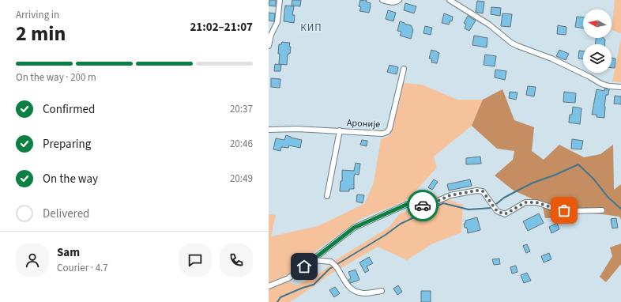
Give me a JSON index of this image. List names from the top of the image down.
{
  "streets": {
    "street": ["Ароније"]
  },
  "districts": ["КИП"],
  "north": "left",
  "page": {
    "heading": ["2 min", "Arriving in", "21:02–21:07"],
    "panel": ["Sam", "Courier · 4.7"],
    "bar": "On the way · 200 m",
    "list": [
      ["Confirmed", "20:37"],
      ["Preparing", "20:46"],
      ["On the way", "20:49"],
      "Delivered"
    ]
  }
}
